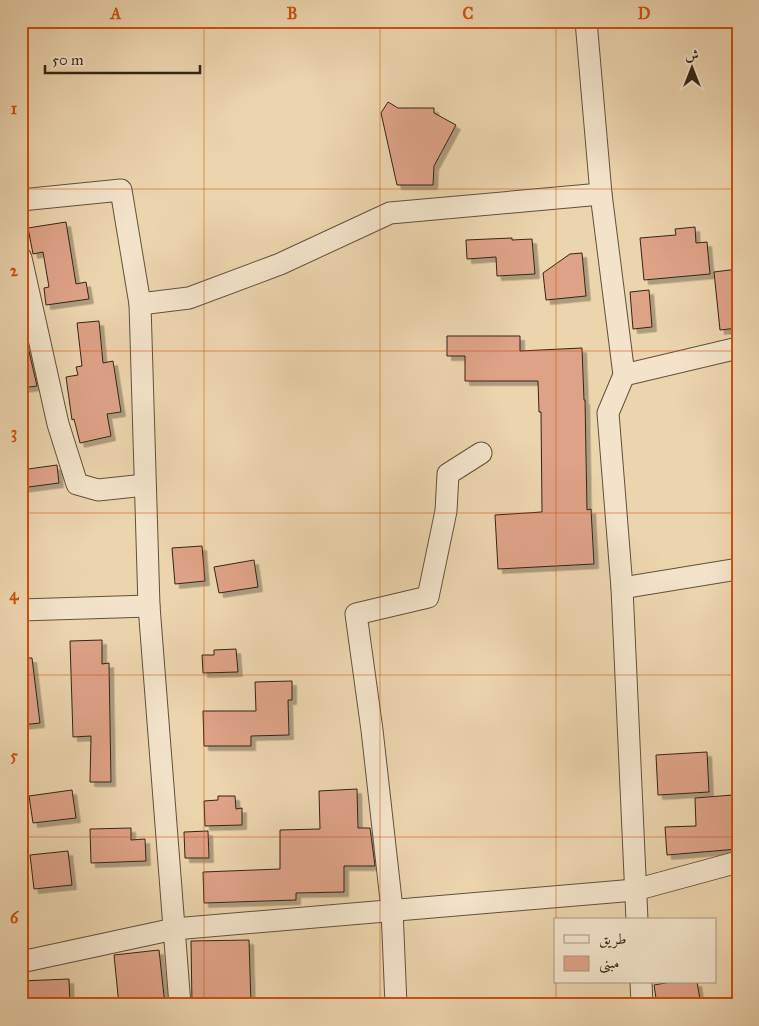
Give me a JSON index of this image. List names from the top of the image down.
{
  "legend": ["طريق", "مبنى"],
  "scale_bar": "50 m",
  "north": "top",
  "grid": {
    "columns": [
      "A",
      "B",
      "C",
      "D"
    ],
    "rows": [
      "1",
      "2",
      "3",
      "4",
      "5",
      "6"
    ]
  }
}
